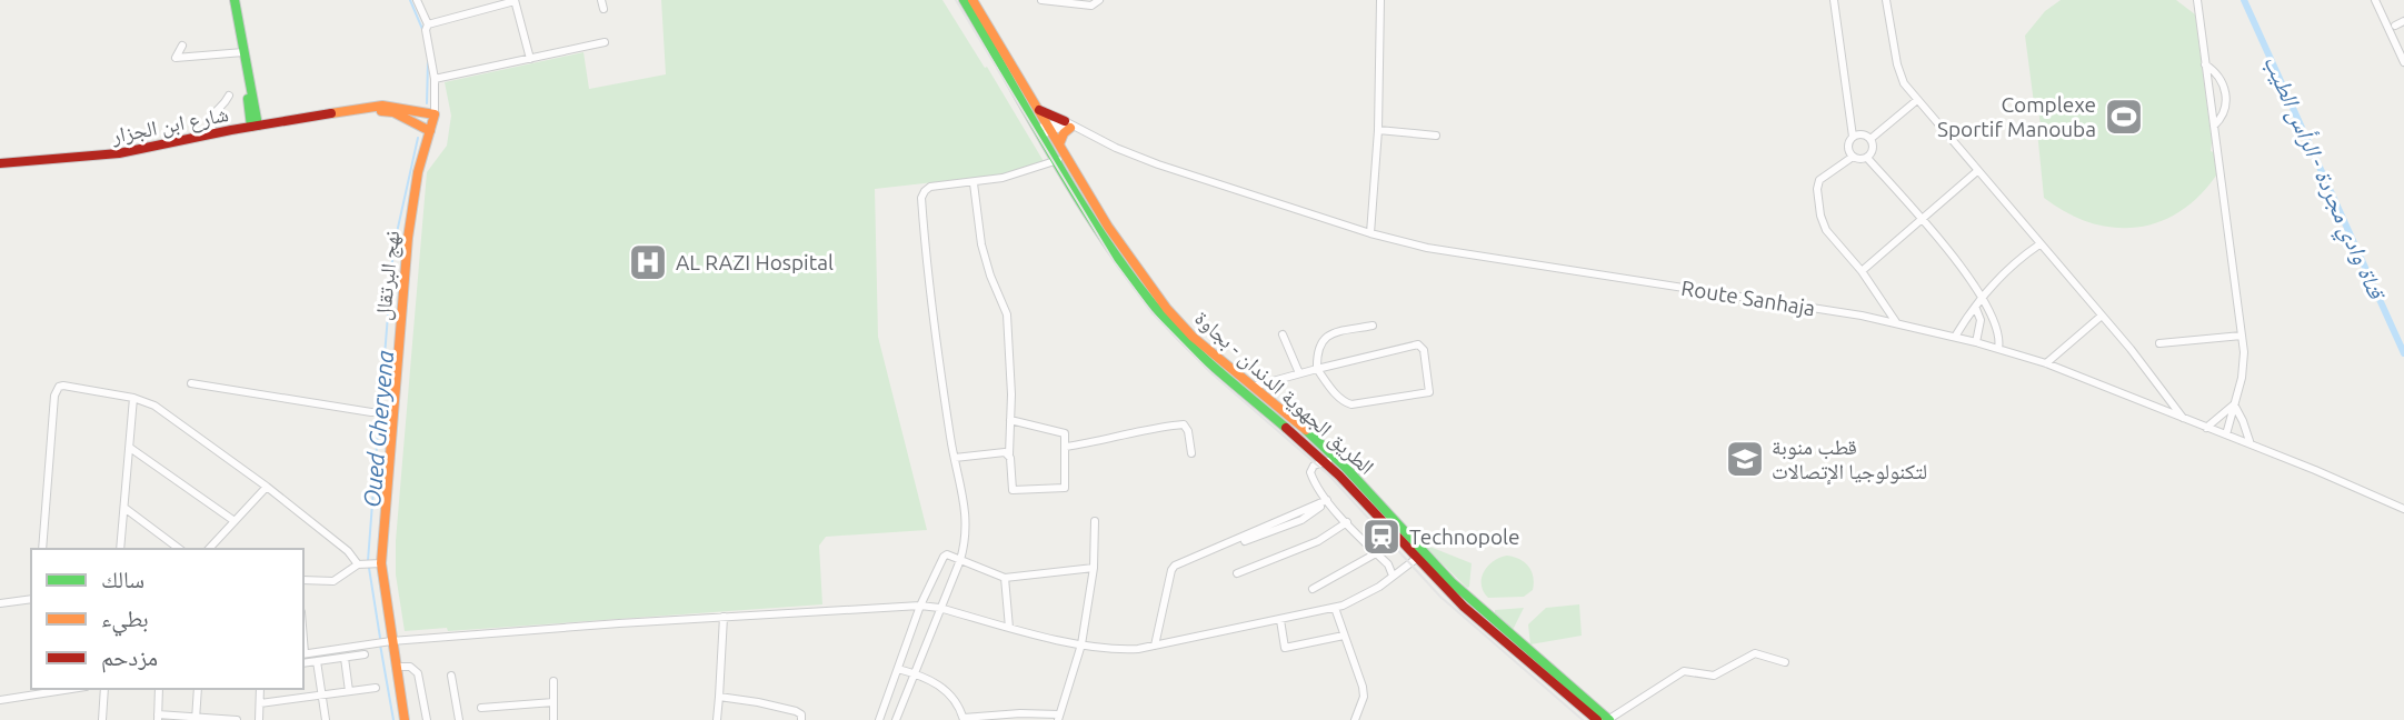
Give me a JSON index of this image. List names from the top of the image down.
{
  "streets": {
    "main road": ["شارع ابن الجزار", "نهج البرتقال", "الطريق الجهوية الدندان - بجاوة"],
    "street": ["Route Sanhaja"]
  },
  "crossings": [
    ["شارع ابن الجزار", "نهج البرتقال"]
  ],
  "water": ["قناة وادي مجردة - الرأس الطيب", "Oued Gheryena"],
  "places": {
    "sports": ["Complexe Sportif Manouba"],
    "hospital": ["AL RAZI Hospital"],
    "school or university": ["قطب منوبة لتكنولوجيا الإتصالات"],
    "station": ["Technopole"]
  },
  "legend": ["سالك", "بطيء", "مزدحم"]
}
